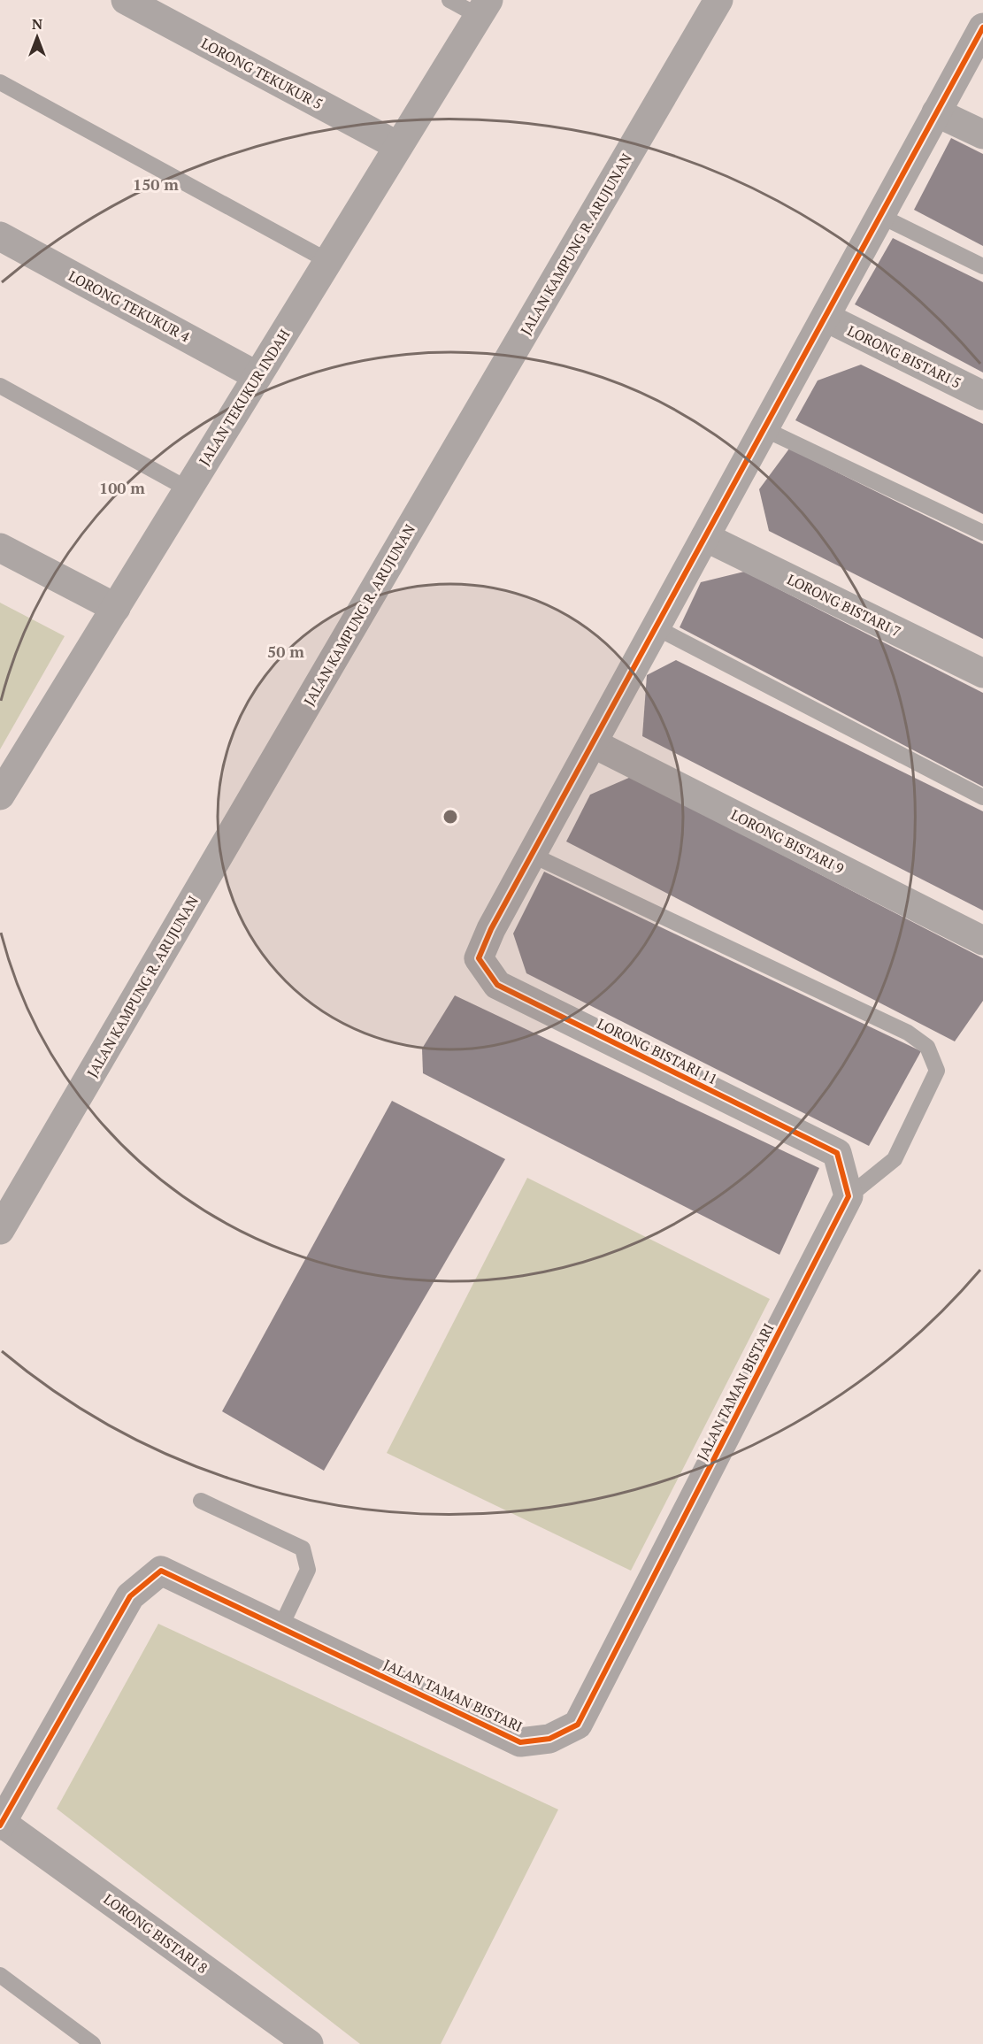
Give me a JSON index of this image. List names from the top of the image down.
{
  "streets": {
    "street": [
      "LORONG TEKUKUR 5",
      "JALAN KAMPUNG R. ARUJUNAN",
      "LORONG TEKUKUR 4",
      "LORONG BISTARI 5",
      "JALAN TEKUKUR INDAH",
      "LORONG BISTARI 7",
      "LORONG BISTARI 9",
      "LORONG BISTARI 11",
      "JALAN TAMAN BISTARI",
      "LORONG BISTARI 8"
    ]
  },
  "crossings": [
    ["LORONG TEKUKUR 5", "JALAN TEKUKUR INDAH"],
    ["LORONG TEKUKUR 4", "JALAN TEKUKUR INDAH"],
    ["LORONG BISTARI 11", "JALAN TAMAN BISTARI"],
    ["JALAN TAMAN BISTARI", "LORONG BISTARI 8"]
  ],
  "north": "top",
  "rings": ["150 m", "100 m", "50 m"]
}
